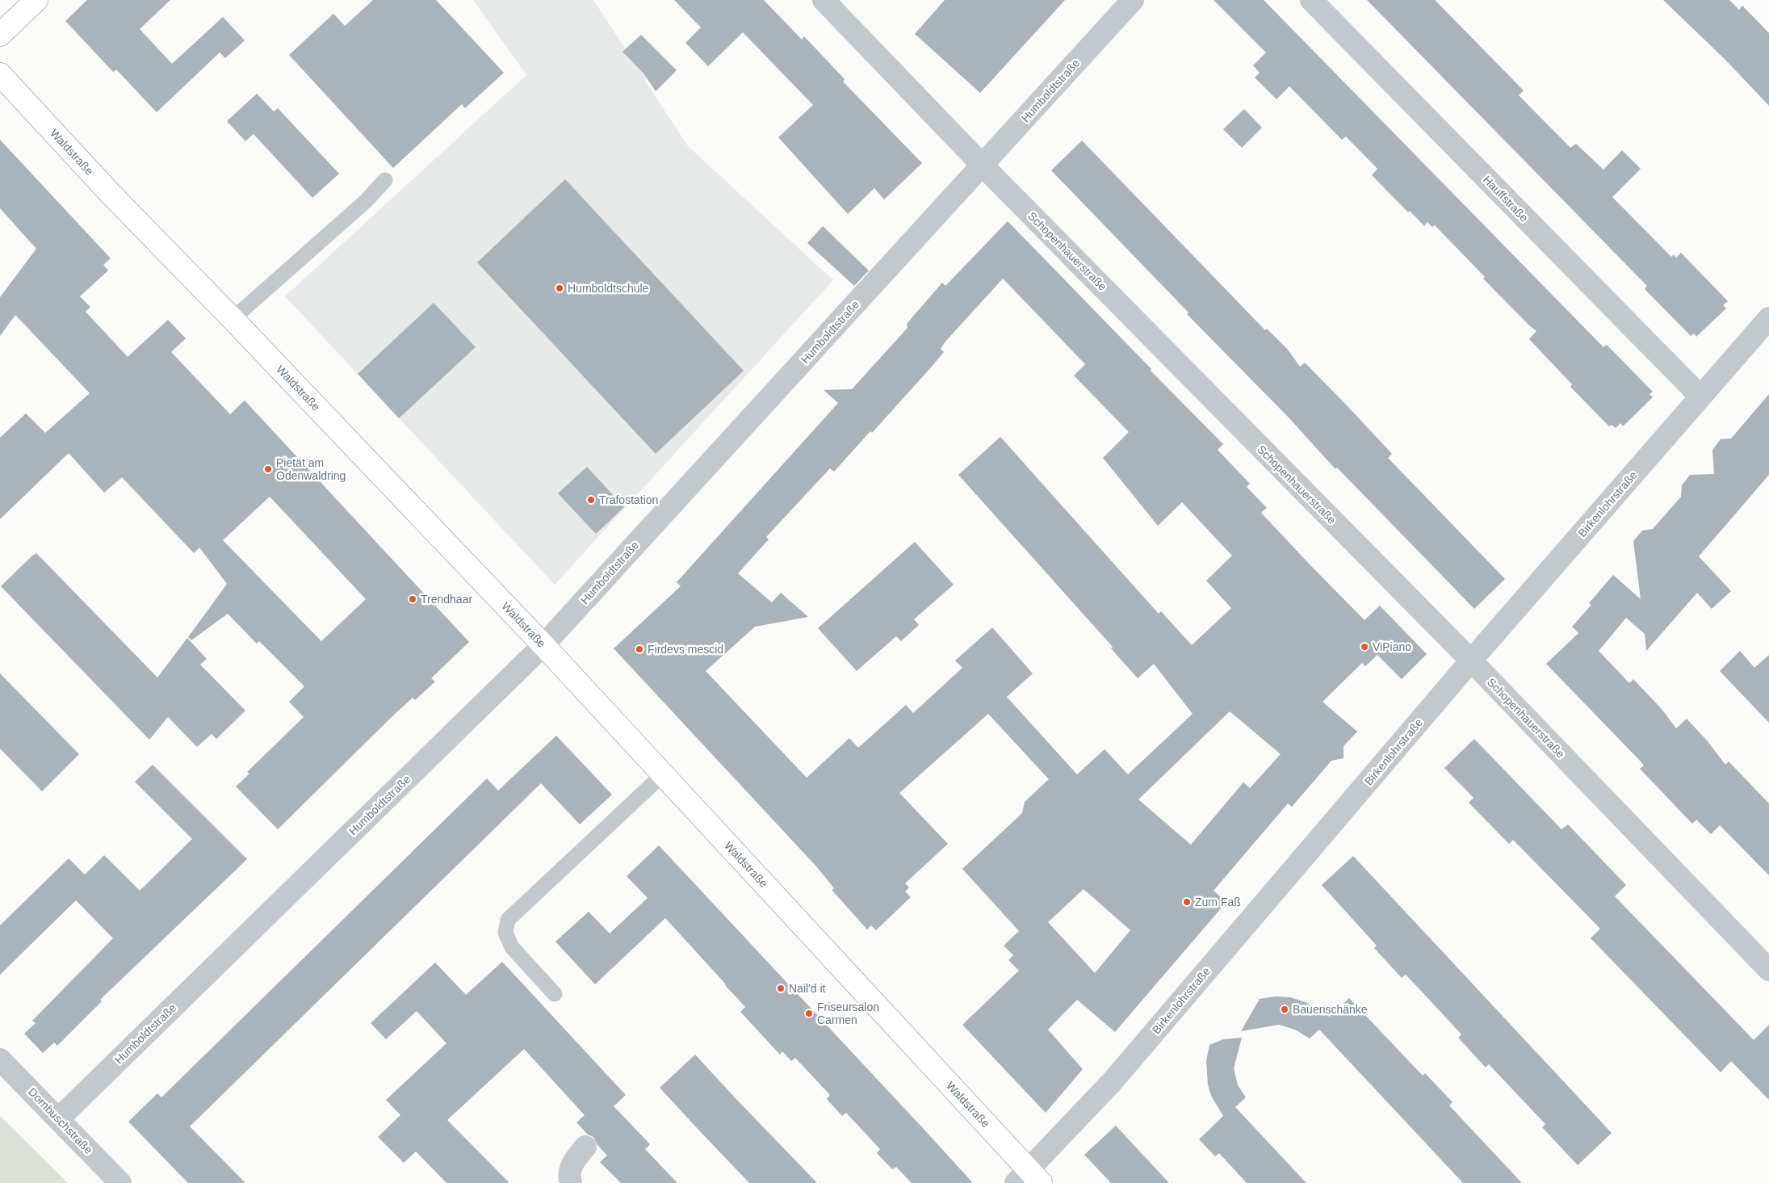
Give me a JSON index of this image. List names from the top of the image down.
{
  "streets": {
    "main road": ["Waldstraße"],
    "street": [
      "Humboldtstraße",
      "Hauffstraße",
      "Schopenhauerstraße",
      "Birkenlohrstraße",
      "Dornbuschstraße"
    ]
  },
  "crossings": [
    ["Humboldtstraße", "Waldstraße"],
    ["Humboldtstraße", "Schopenhauerstraße"],
    ["Humboldtstraße", "Dornbuschstraße"],
    ["Waldstraße", "Birkenlohrstraße"],
    ["Hauffstraße", "Birkenlohrstraße"],
    ["Schopenhauerstraße", "Birkenlohrstraße"]
  ],
  "places": [
    "Humboldtschule",
    "Pietät am Odenwaldring",
    "Trafostation",
    "Trendhaar",
    "ViPiano",
    "Firdevs mescid",
    "Zum Faß",
    "Nail'd it",
    "Bauenschänke",
    "Friseursalon Carmen"
  ]
}
